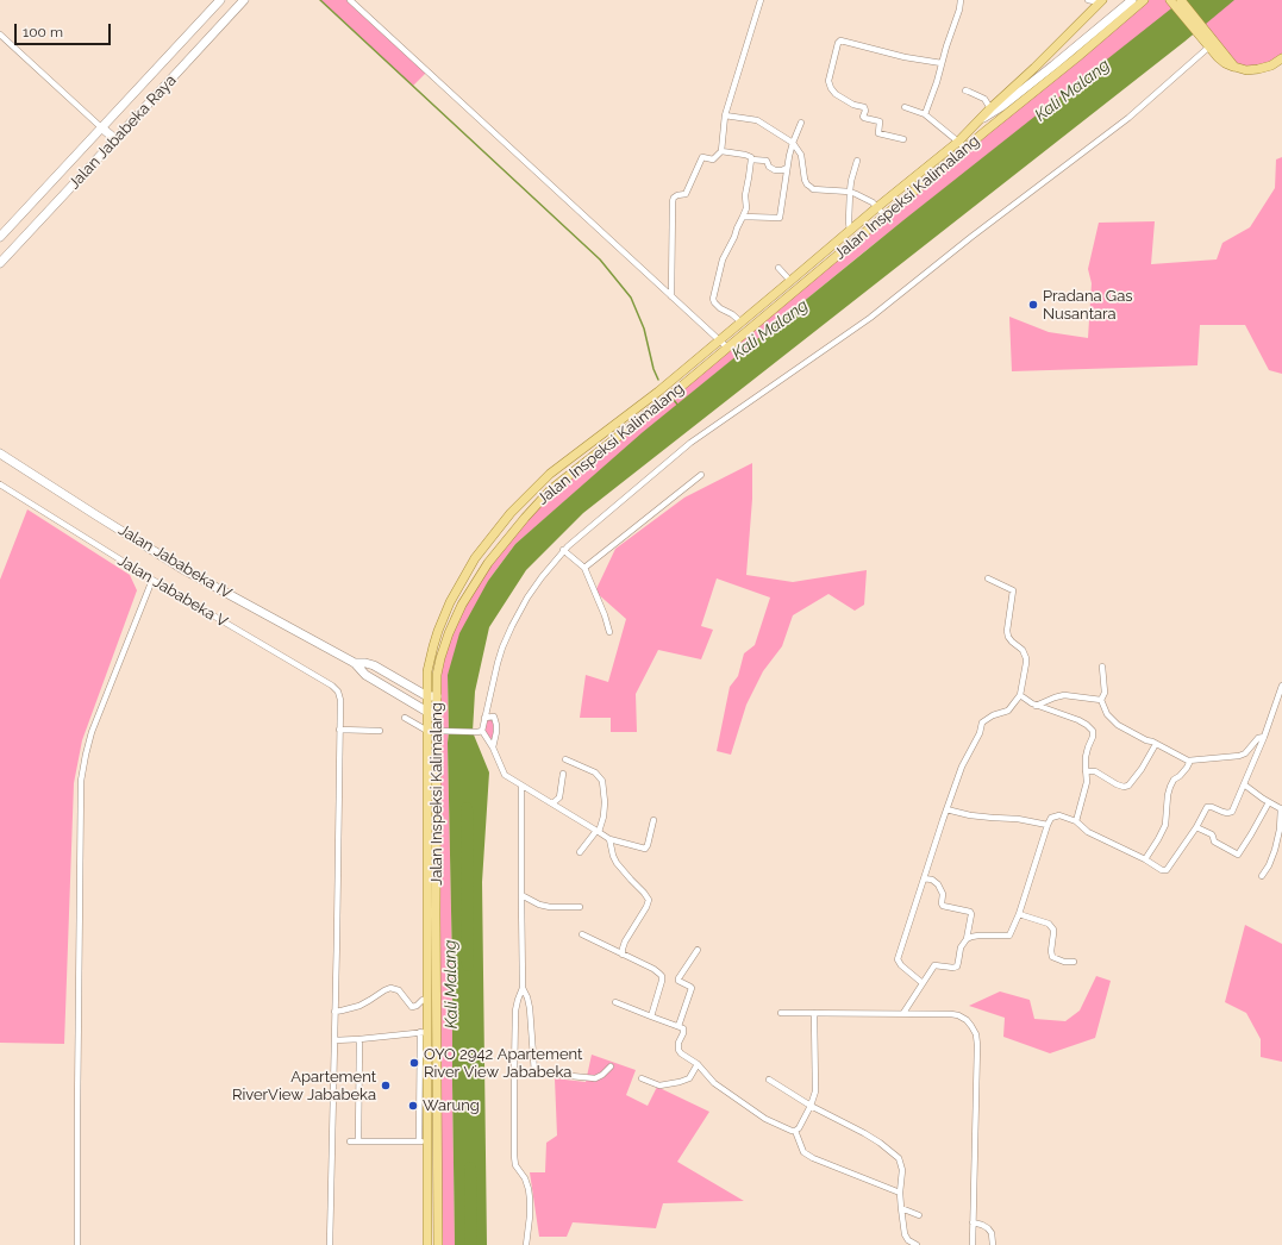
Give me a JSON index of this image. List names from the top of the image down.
{
  "streets": {
    "main road": ["Jalan Jababeka Raya", "Jalan Inspeksi Kalimalang", "Jalan Jababeka IV"],
    "street": ["Jalan Jababeka V"]
  },
  "crossings": [
    ["Jalan Inspeksi Kalimalang", "Jalan Jababeka IV"]
  ],
  "water": ["Kali Malang"],
  "places": [
    "Pradana Gas Nusantara",
    "OYO 2942 Apartement River View Jababeka",
    "Apartement RiverView Jababeka",
    "Warung"
  ],
  "scale_bar": "100 m"
}
